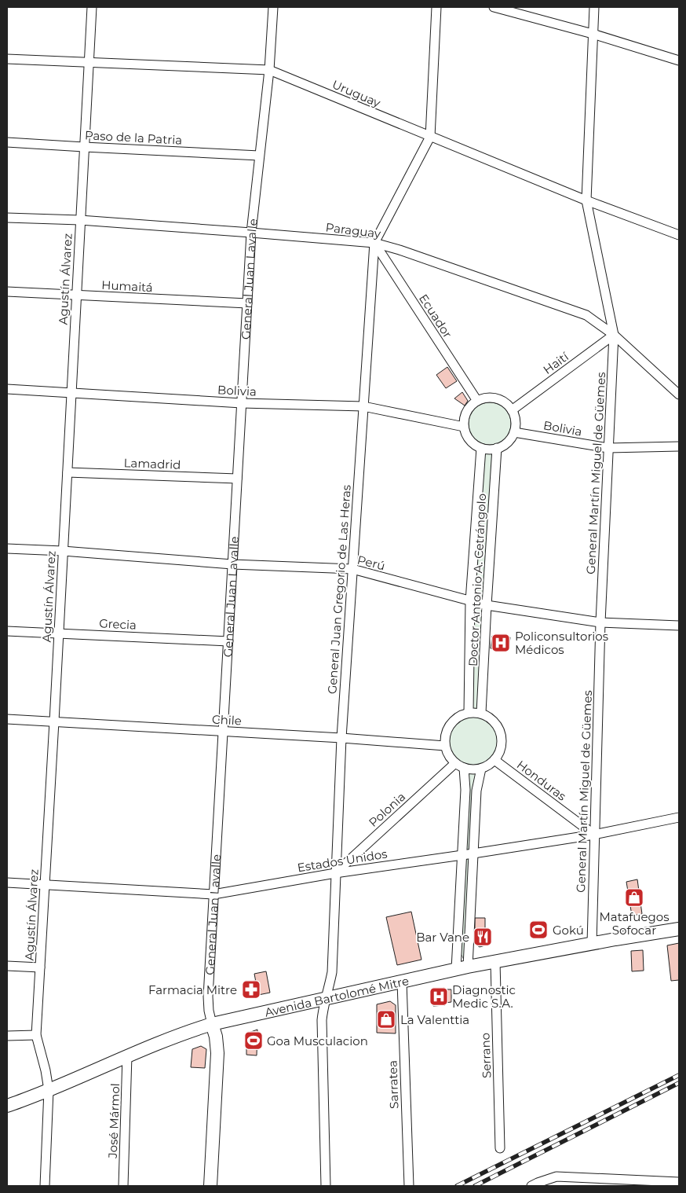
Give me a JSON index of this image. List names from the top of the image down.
{
  "streets": {
    "main road": ["General Juan Lavalle", "Avenida Bartolomé Mitre"],
    "street": [
      "Uruguay",
      "Paso de la Patria",
      "Paraguay",
      "Agustín Álvarez",
      "Humaitá",
      "Ecuador",
      "Haití",
      "Bolivia",
      "Lamadrid",
      "General Martín Miguel de Güemes",
      "Perú",
      "Doctor Antonio A. Cetrángolo",
      "General Juan Gregorio de Las Heras",
      "Grecia",
      "Chile",
      "Honduras",
      "Polonia",
      "Estados Unidos",
      "Serrano",
      "Sarratea",
      "José Mármol"
    ]
  },
  "crossings": [
    ["Uruguay", "Agustín Álvarez"],
    ["Uruguay", "General Juan Lavalle"],
    ["Uruguay", "General Martín Miguel de Güemes"],
    ["Uruguay", "General Juan Gregorio de Las Heras"],
    ["Paso de la Patria", "Agustín Álvarez"],
    ["Paso de la Patria", "General Juan Lavalle"],
    ["Paraguay", "Agustín Álvarez"],
    ["Paraguay", "General Juan Lavalle"],
    ["Paraguay", "Ecuador"],
    ["Paraguay", "Haití"],
    ["Paraguay", "General Martín Miguel de Güemes"],
    ["Paraguay", "General Juan Gregorio de Las Heras"],
    ["Agustín Álvarez", "Humaitá"],
    ["Agustín Álvarez", "Bolivia"],
    ["Agustín Álvarez", "Lamadrid"],
    ["Agustín Álvarez", "Perú"],
    ["Agustín Álvarez", "Grecia"],
    ["Agustín Álvarez", "Chile"],
    ["Agustín Álvarez", "Estados Unidos"],
    ["Agustín Álvarez", "Avenida Bartolomé Mitre"],
    ["General Juan Lavalle", "Humaitá"],
    ["General Juan Lavalle", "Bolivia"],
    ["General Juan Lavalle", "Lamadrid"],
    ["General Juan Lavalle", "Perú"],
    ["General Juan Lavalle", "Grecia"],
    ["General Juan Lavalle", "Chile"],
    ["General Juan Lavalle", "Estados Unidos"],
    ["General Juan Lavalle", "Avenida Bartolomé Mitre"],
    ["Ecuador", "Haití"],
    ["Ecuador", "Bolivia"],
    ["Ecuador", "Doctor Antonio A. Cetrángolo"],
    ["Ecuador", "General Juan Gregorio de Las Heras"],
    ["Haití", "Bolivia"],
    ["Haití", "General Martín Miguel de Güemes"],
    ["Haití", "Doctor Antonio A. Cetrángolo"],
    ["Bolivia", "General Martín Miguel de Güemes"],
    ["Bolivia", "Doctor Antonio A. Cetrángolo"],
    ["Bolivia", "General Juan Gregorio de Las Heras"],
    ["General Martín Miguel de Güemes", "Perú"],
    ["General Martín Miguel de Güemes", "Honduras"],
    ["General Martín Miguel de Güemes", "Estados Unidos"],
    ["General Martín Miguel de Güemes", "Avenida Bartolomé Mitre"],
    ["Perú", "Doctor Antonio A. Cetrángolo"],
    ["Perú", "General Juan Gregorio de Las Heras"],
    ["Doctor Antonio A. Cetrángolo", "Chile"],
    ["Doctor Antonio A. Cetrángolo", "Honduras"],
    ["Doctor Antonio A. Cetrángolo", "Polonia"],
    ["General Juan Gregorio de Las Heras", "Chile"],
    ["General Juan Gregorio de Las Heras", "Polonia"],
    ["General Juan Gregorio de Las Heras", "Estados Unidos"],
    ["General Juan Gregorio de Las Heras", "Avenida Bartolomé Mitre"],
    ["Chile", "Honduras"],
    ["Chile", "Polonia"],
    ["Honduras", "Polonia"],
    ["Honduras", "Estados Unidos"],
    ["Polonia", "Estados Unidos"],
    ["Avenida Bartolomé Mitre", "Serrano"],
    ["Avenida Bartolomé Mitre", "Sarratea"],
    ["Avenida Bartolomé Mitre", "José Mármol"]
  ],
  "places": {
    "hospital": ["Policonsultorios Médicos", "Diagnostic Medic S.A."],
    "shop": ["Matafuegos Sofocar", "La Valenttia"],
    "sports": ["Gokú", "Goa Musculacion"],
    "restaurant": ["Bar Vane"],
    "pharmacy": ["Farmacia Mitre"]
  }
}
